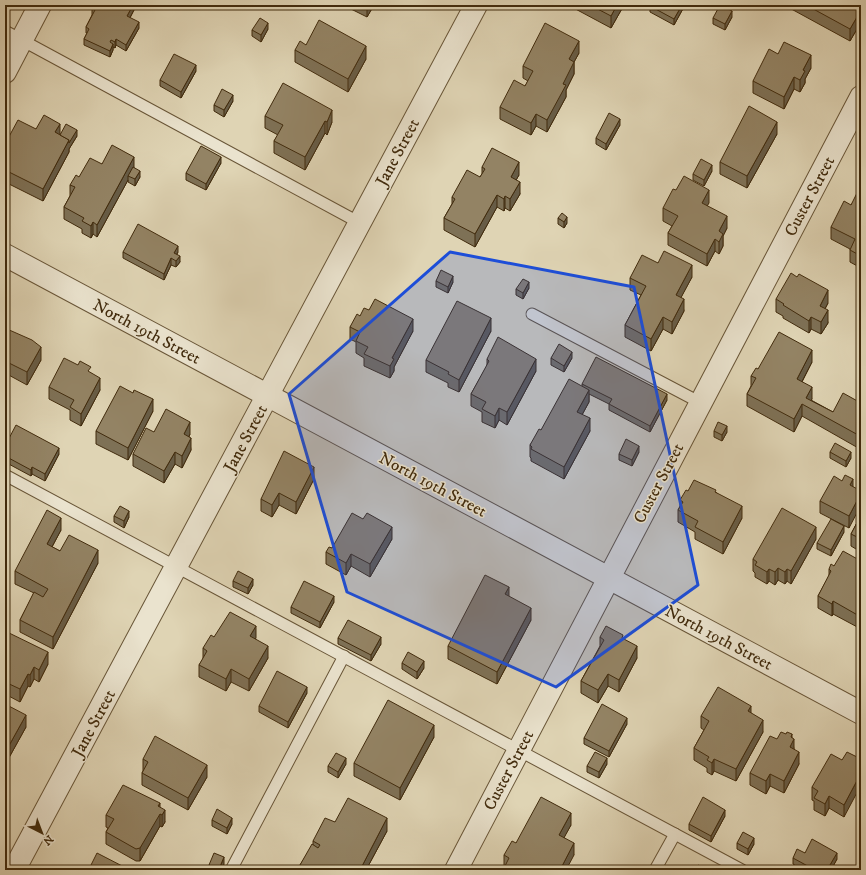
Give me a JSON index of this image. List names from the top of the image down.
{
  "streets": {
    "street": ["Jane Street", "Custer Street", "North 19th Street"]
  },
  "crossings": [
    ["Jane Street", "North 19th Street"],
    ["Custer Street", "North 19th Street"]
  ],
  "north": "bottom right"
}
